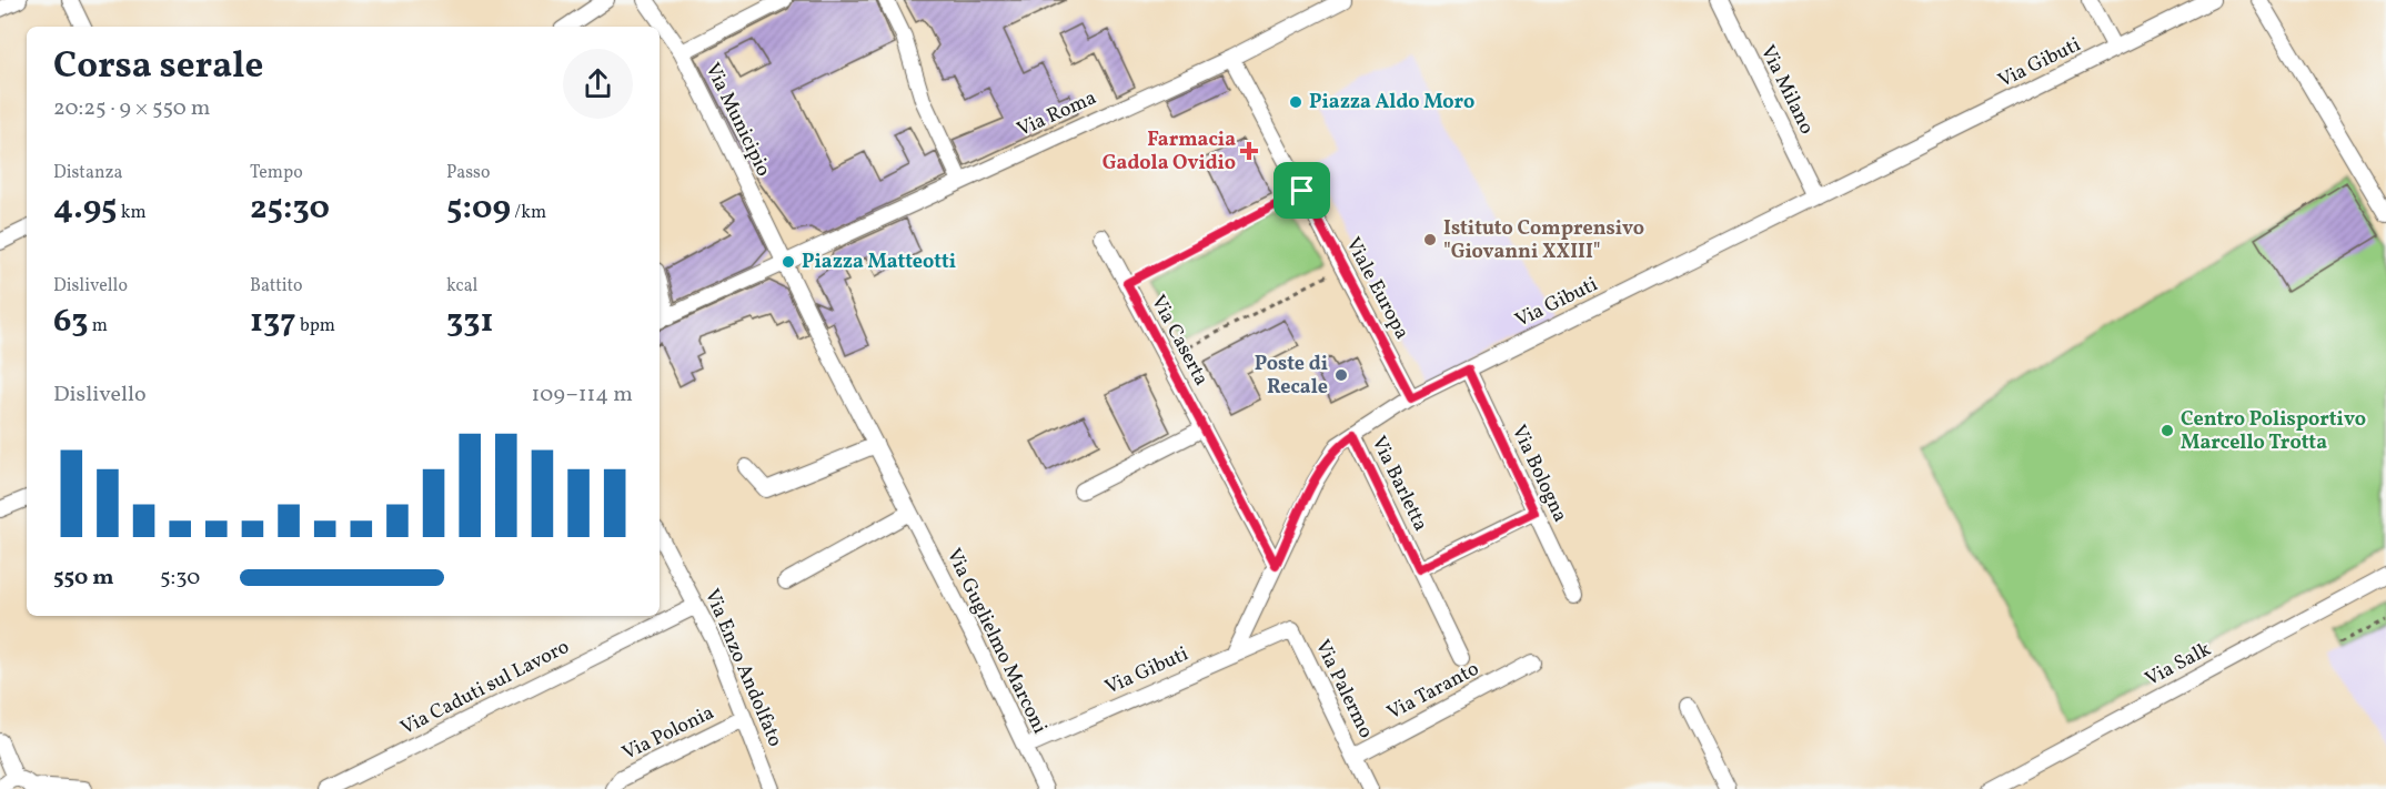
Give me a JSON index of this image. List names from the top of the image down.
{
  "streets": {
    "street": [
      "Via Gibuti",
      "Via Milano",
      "Via Roma",
      "Via Municipio",
      "Viale Europa",
      "Via Caserta",
      "Via Bologna",
      "Via Barletta",
      "Via Guglielmo Marconi",
      "Via Salk",
      "Via Enzo Andolfato",
      "Via Caduti sul Lavoro",
      "Via Palermo",
      "Via Taranto",
      "Via Polonia"
    ]
  },
  "crossings": [
    ["Via Gibuti", "Via Milano"],
    ["Via Gibuti", "Viale Europa"],
    ["Via Gibuti", "Via Caserta"],
    ["Via Gibuti", "Via Bologna"],
    ["Via Gibuti", "Via Barletta"],
    ["Via Gibuti", "Via Guglielmo Marconi"],
    ["Via Gibuti", "Via Palermo"],
    ["Via Roma", "Via Municipio"],
    ["Via Roma", "Viale Europa"],
    ["Via Roma", "Via Guglielmo Marconi"],
    ["Via Municipio", "Via Guglielmo Marconi"],
    ["Via Enzo Andolfato", "Via Caduti sul Lavoro"],
    ["Via Enzo Andolfato", "Via Polonia"],
    ["Via Palermo", "Via Taranto"]
  ],
  "places": {
    "other": [
      "Piazza Aldo Moro",
      "Istituto Comprensivo \"Giovanni XXIII\"",
      "Piazza Matteotti",
      "Poste di Recale",
      "Centro Polisportivo Marcello Trotta"
    ],
    "health": ["Farmacia Gadola Ovidio"]
  },
  "page": {
    "heading": ["Corsa serale", "20:25 · 9 × 550 m"],
    "stats": [
      ["Distanza", "4.95 km"],
      ["Tempo", "25:30"],
      ["Passo", "5:09 /km"],
      ["Dislivello", "63 m"],
      ["Battito", "137 bpm"],
      ["kcal", "331"]
    ],
    "chart": ["Dislivello", "109–114 m"],
    "list": [
      {
        "name": "550 m",
        "note": "5:30"
      }
    ]
  }
}
